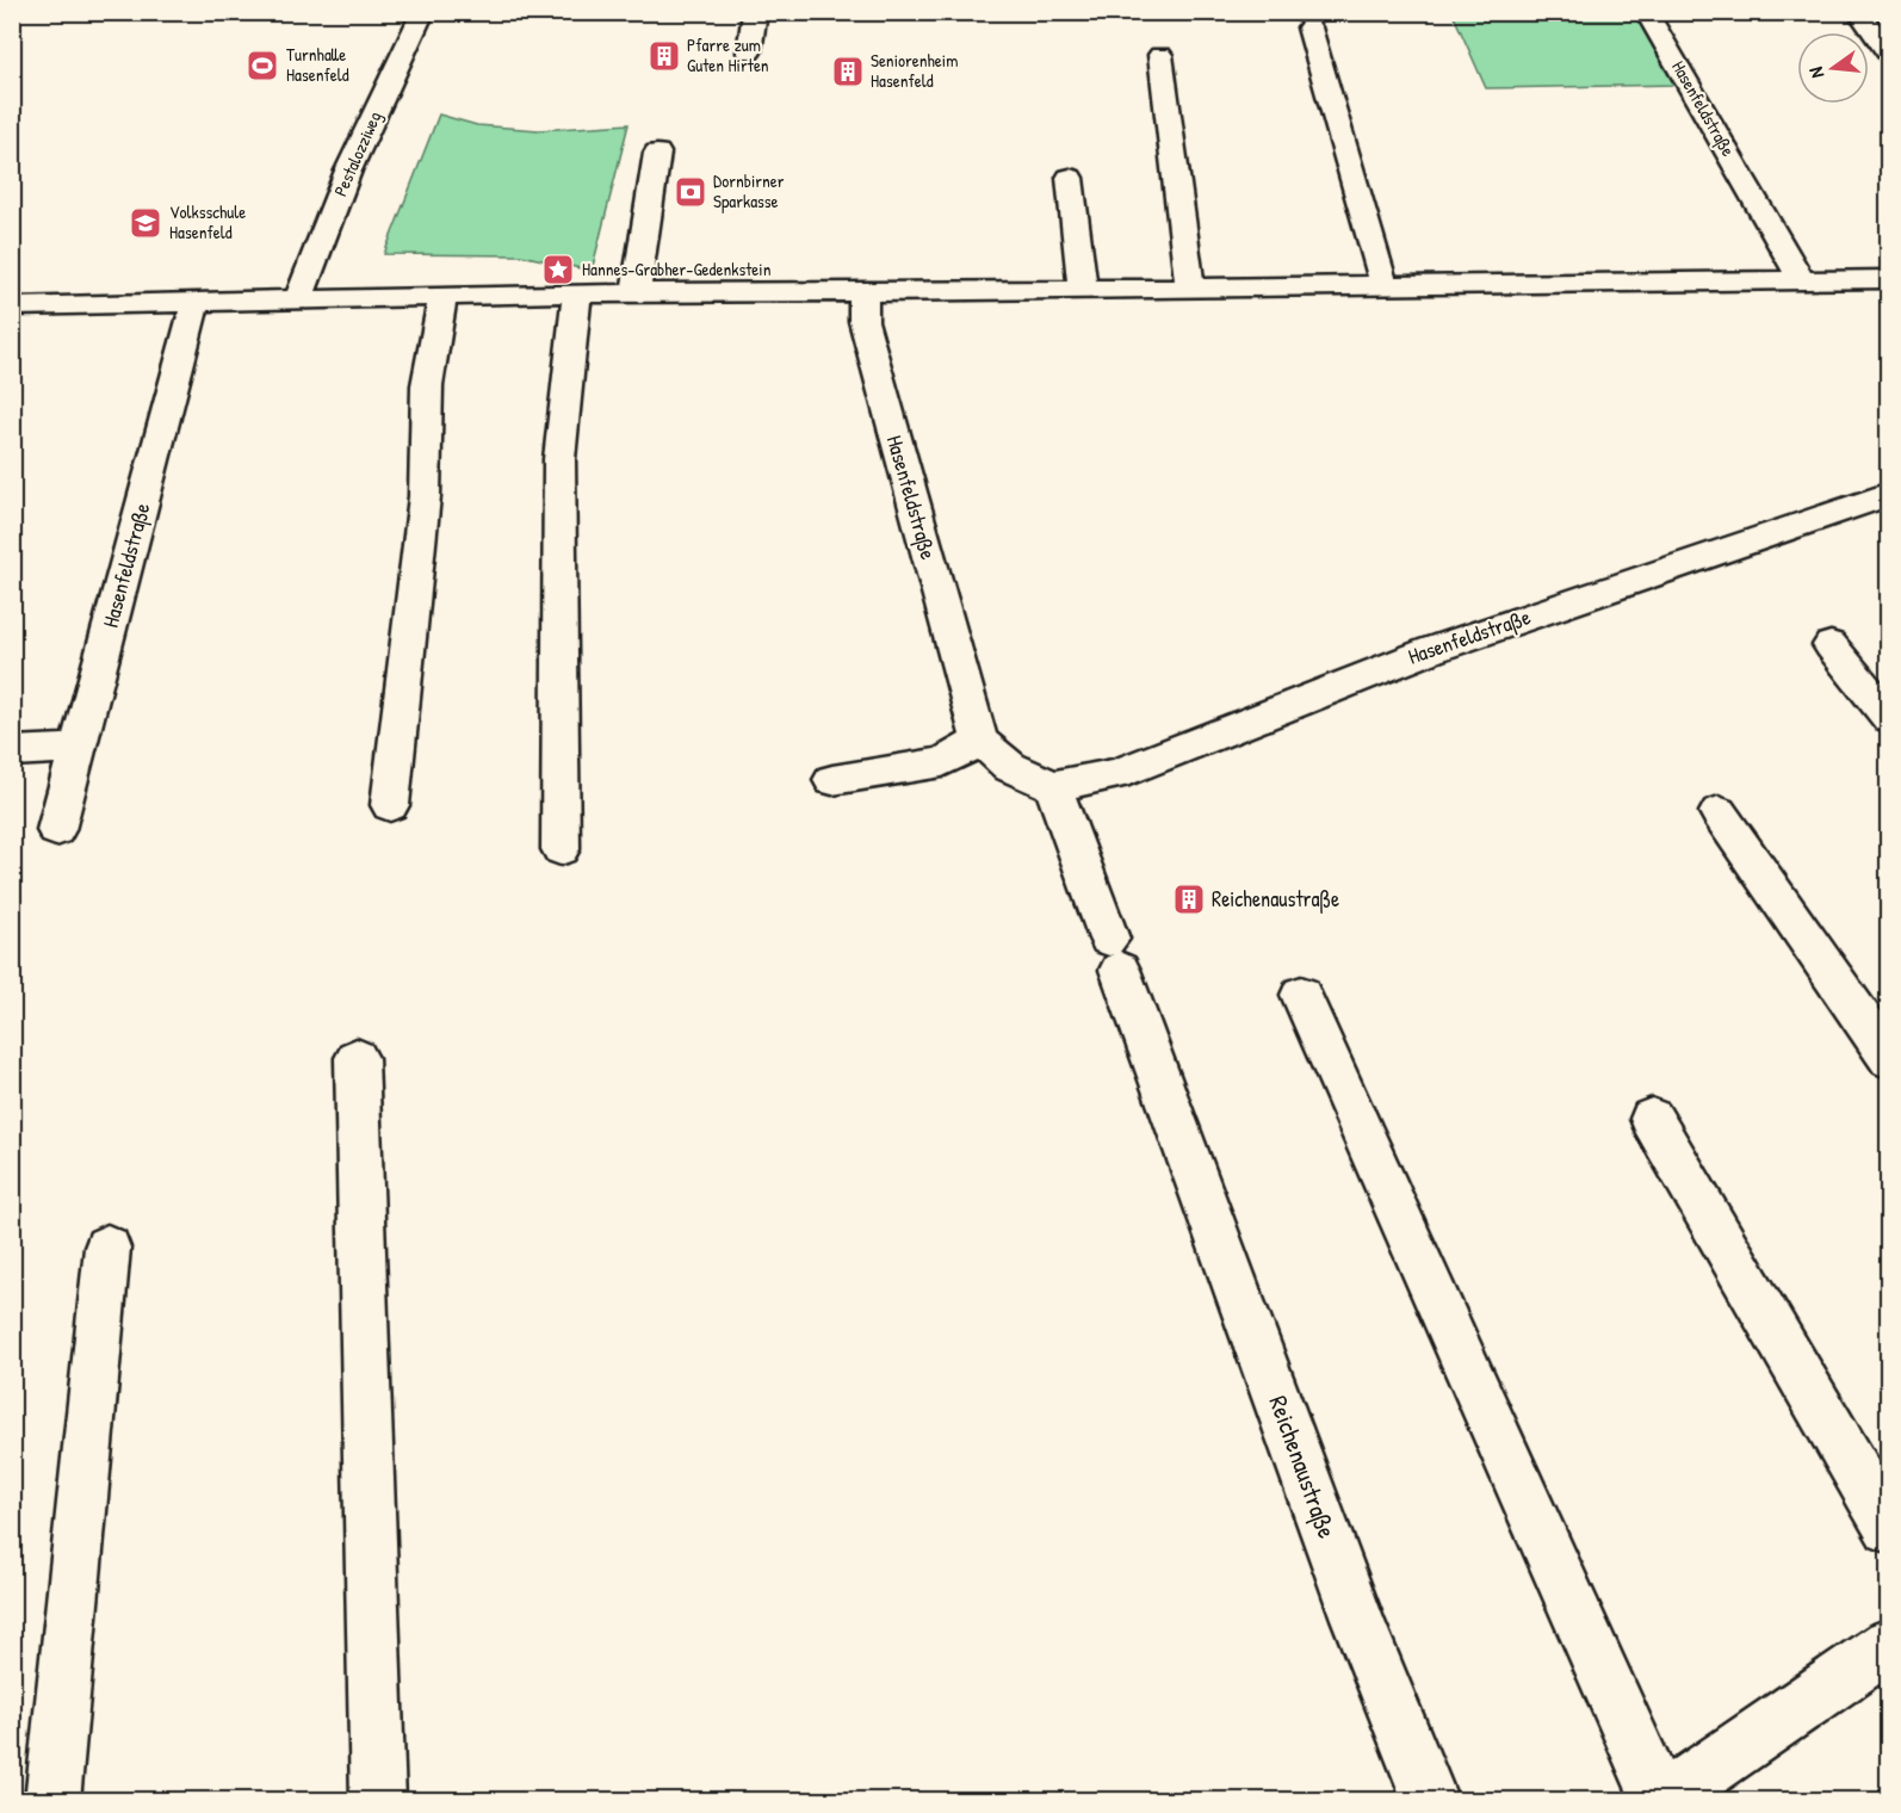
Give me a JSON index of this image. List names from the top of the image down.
{
  "streets": {
    "street": ["Hasenfeldstraße", "Pestalozziweg", "Reichenaustraße"]
  },
  "crossings": [
    ["Hasenfeldstraße", "Reichenaustraße"]
  ],
  "places": {
    "building": ["Pfarre zum Guten Hirten", "Seniorenheim Hasenfeld", "Reichenaustraße"],
    "sports": ["Turnhalle Hasenfeld"],
    "bank": ["Dornbirner Sparkasse"],
    "school or university": ["Volksschule Hasenfeld"],
    "place": ["Hannes-Grabher-Gedenkstein"]
  },
  "north": "left"
}
